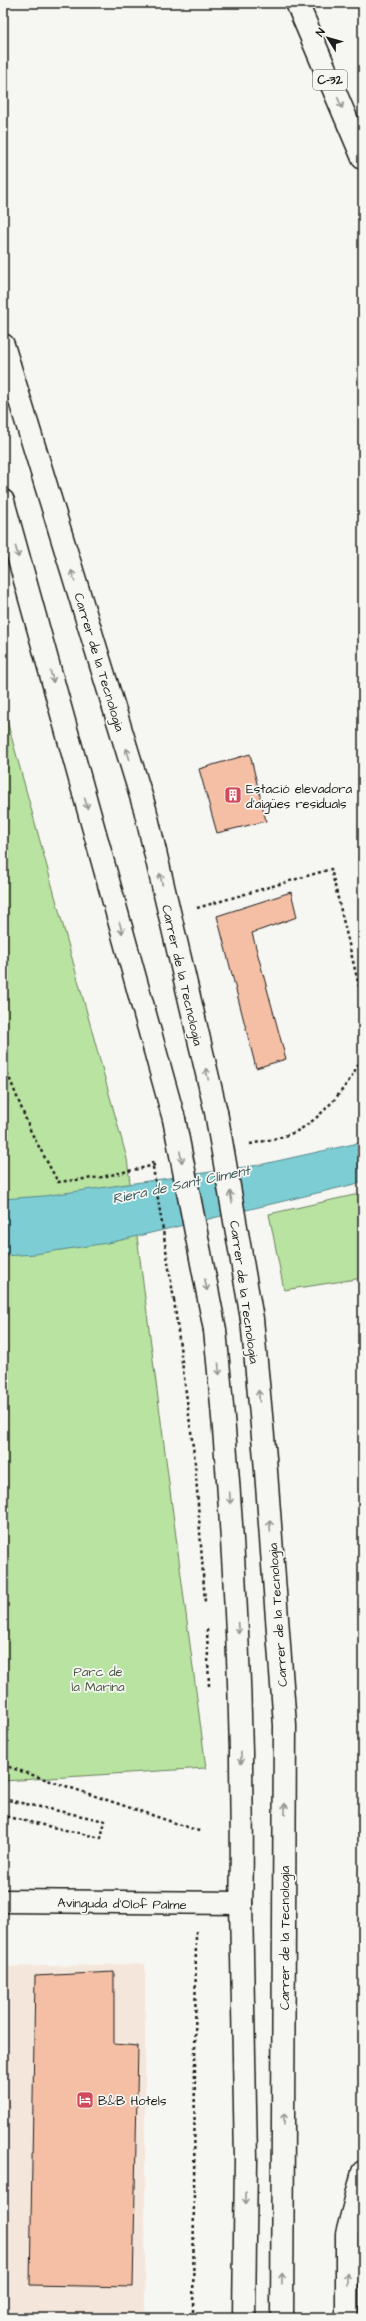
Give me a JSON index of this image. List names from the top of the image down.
{
  "streets": {
    "main road": ["C-32", "Carrer de la Tecnologia", "Avinguda d'Olof Palme"]
  },
  "water": ["Riera de Sant Climent"],
  "parks": ["Parc de la Marina"],
  "places": {
    "building": ["Estació elevadora d'aigües residuals"],
    "hotel": ["B&B Hotels"]
  },
  "north": "top left"
}
